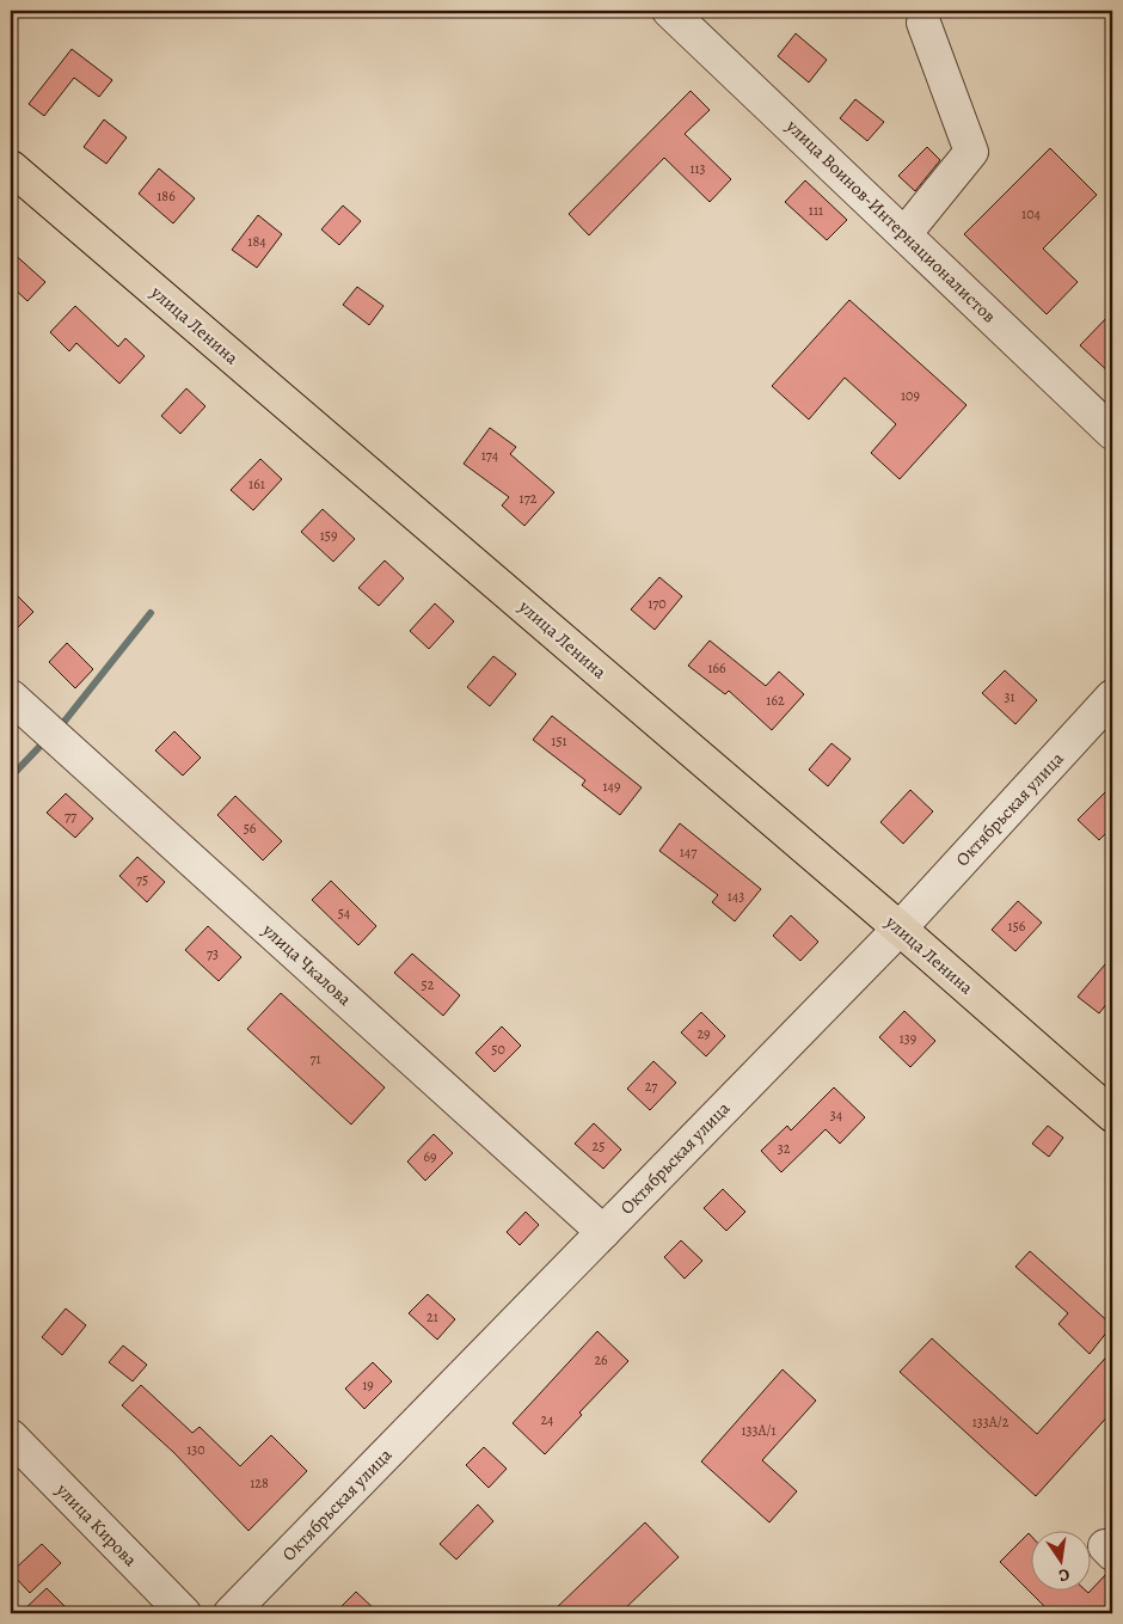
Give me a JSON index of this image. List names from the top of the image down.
{
  "streets": {
    "main road": ["улица Ленина"],
    "street": [
      "улица Воинов-Интернационалистов",
      "Октябрьская улица",
      "улица Чкалова",
      "улица Кирова"
    ]
  },
  "crossings": [
    ["улица Ленина", "Октябрьская улица"],
    ["Октябрьская улица", "улица Чкалова"]
  ],
  "house_numbers": [
    "113",
    "186",
    "111",
    "104",
    "184",
    "109",
    "174",
    "161",
    "172",
    "159",
    "170",
    "166",
    "31",
    "162",
    "151",
    "149",
    "77",
    "56",
    "147",
    "75",
    "143",
    "54",
    "156",
    "73",
    "52",
    "29",
    "139",
    "50",
    "71",
    "27",
    "34",
    "25",
    "32",
    "69",
    "21",
    "26",
    "19",
    "24",
    "133А/2",
    "133А/1",
    "130",
    "128"
  ],
  "north": "bottom"
}
